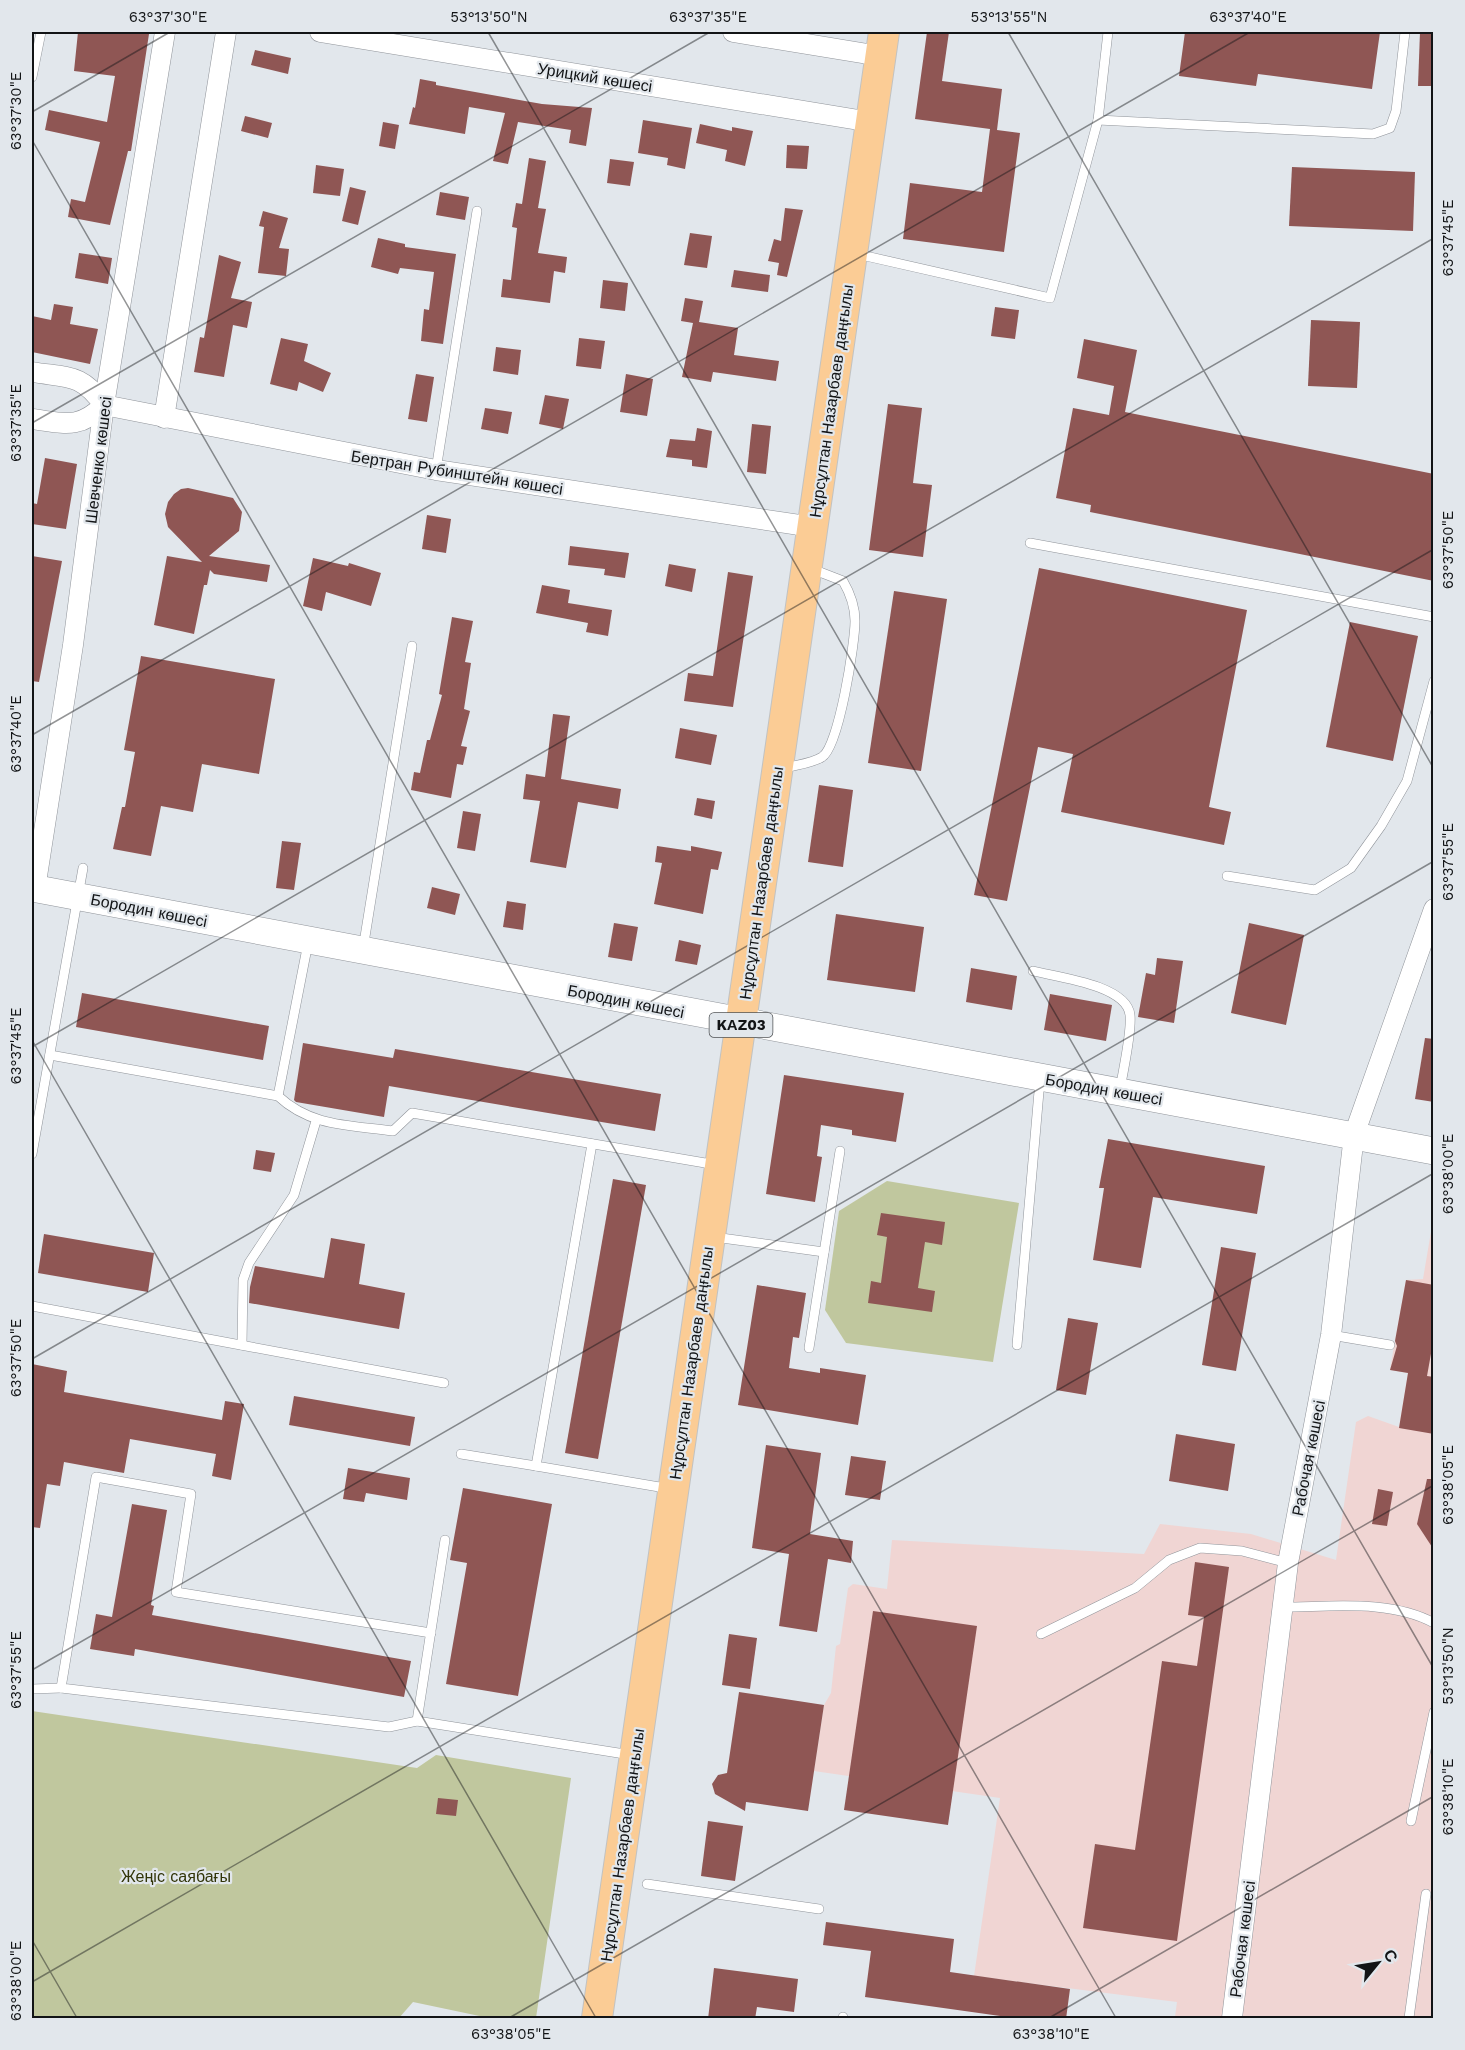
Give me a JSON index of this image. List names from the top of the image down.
{
  "streets": {
    "main road": ["Нұрсұлтан Назарбаев даңғылы", "KАZ03"],
    "street": [
      "Урицкий көшесі",
      "Шевченко көшесі",
      "Бертран Рубинштейн көшесі",
      "Бородин көшесі",
      "Рабочая көшесі"
    ]
  },
  "crossings": [
    ["Урицкий көшесі", "Нұрсұлтан Назарбаев даңғылы"],
    ["Нұрсұлтан Назарбаев даңғылы", "Бертран Рубинштейн көшесі"],
    ["Нұрсұлтан Назарбаев даңғылы", "Бородин көшесі"],
    ["Шевченко көшесі", "Бертран Рубинштейн көшесі"],
    ["Шевченко көшесі", "Бородин көшесі"],
    ["Бородин көшесі", "Рабочая көшесі"]
  ],
  "parks": ["Жеңіс саябағы"],
  "north": "top right",
  "coordinates": [
    "63°37'30\"E",
    "53°13'50\"N",
    "63°37'35\"E",
    "53°13'55\"N",
    "63°37'40\"E",
    "63°37'45\"E",
    "63°37'50\"E",
    "63°37'55\"E",
    "63°38'00\"E",
    "63°38'05\"E",
    "63°38'10\"E"
  ]
}
